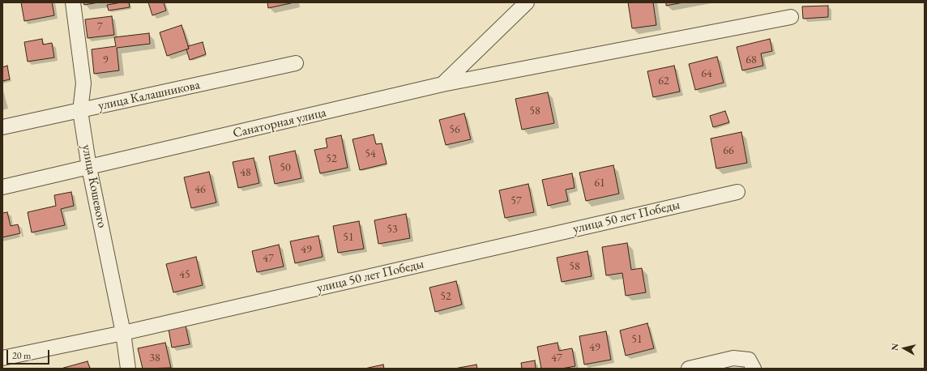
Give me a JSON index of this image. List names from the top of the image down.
{
  "streets": {
    "street": [
      "улица Калашникова",
      "Санаторная улица",
      "улица Кошевого",
      "улица 50 лет Победы"
    ]
  },
  "crossings": [
    ["улица Калашникова", "улица Кошевого"],
    ["Санаторная улица", "улица Кошевого"],
    ["улица Кошевого", "улица 50 лет Победы"]
  ],
  "house_numbers": [
    "7",
    "9",
    "68",
    "64",
    "62",
    "58",
    "56",
    "66",
    "54",
    "52",
    "50",
    "48",
    "61",
    "46",
    "57",
    "53",
    "51",
    "49",
    "47",
    "58",
    "45",
    "52",
    "51",
    "49",
    "38",
    "47"
  ],
  "scale_bar": "20 m",
  "north": "left"
}
